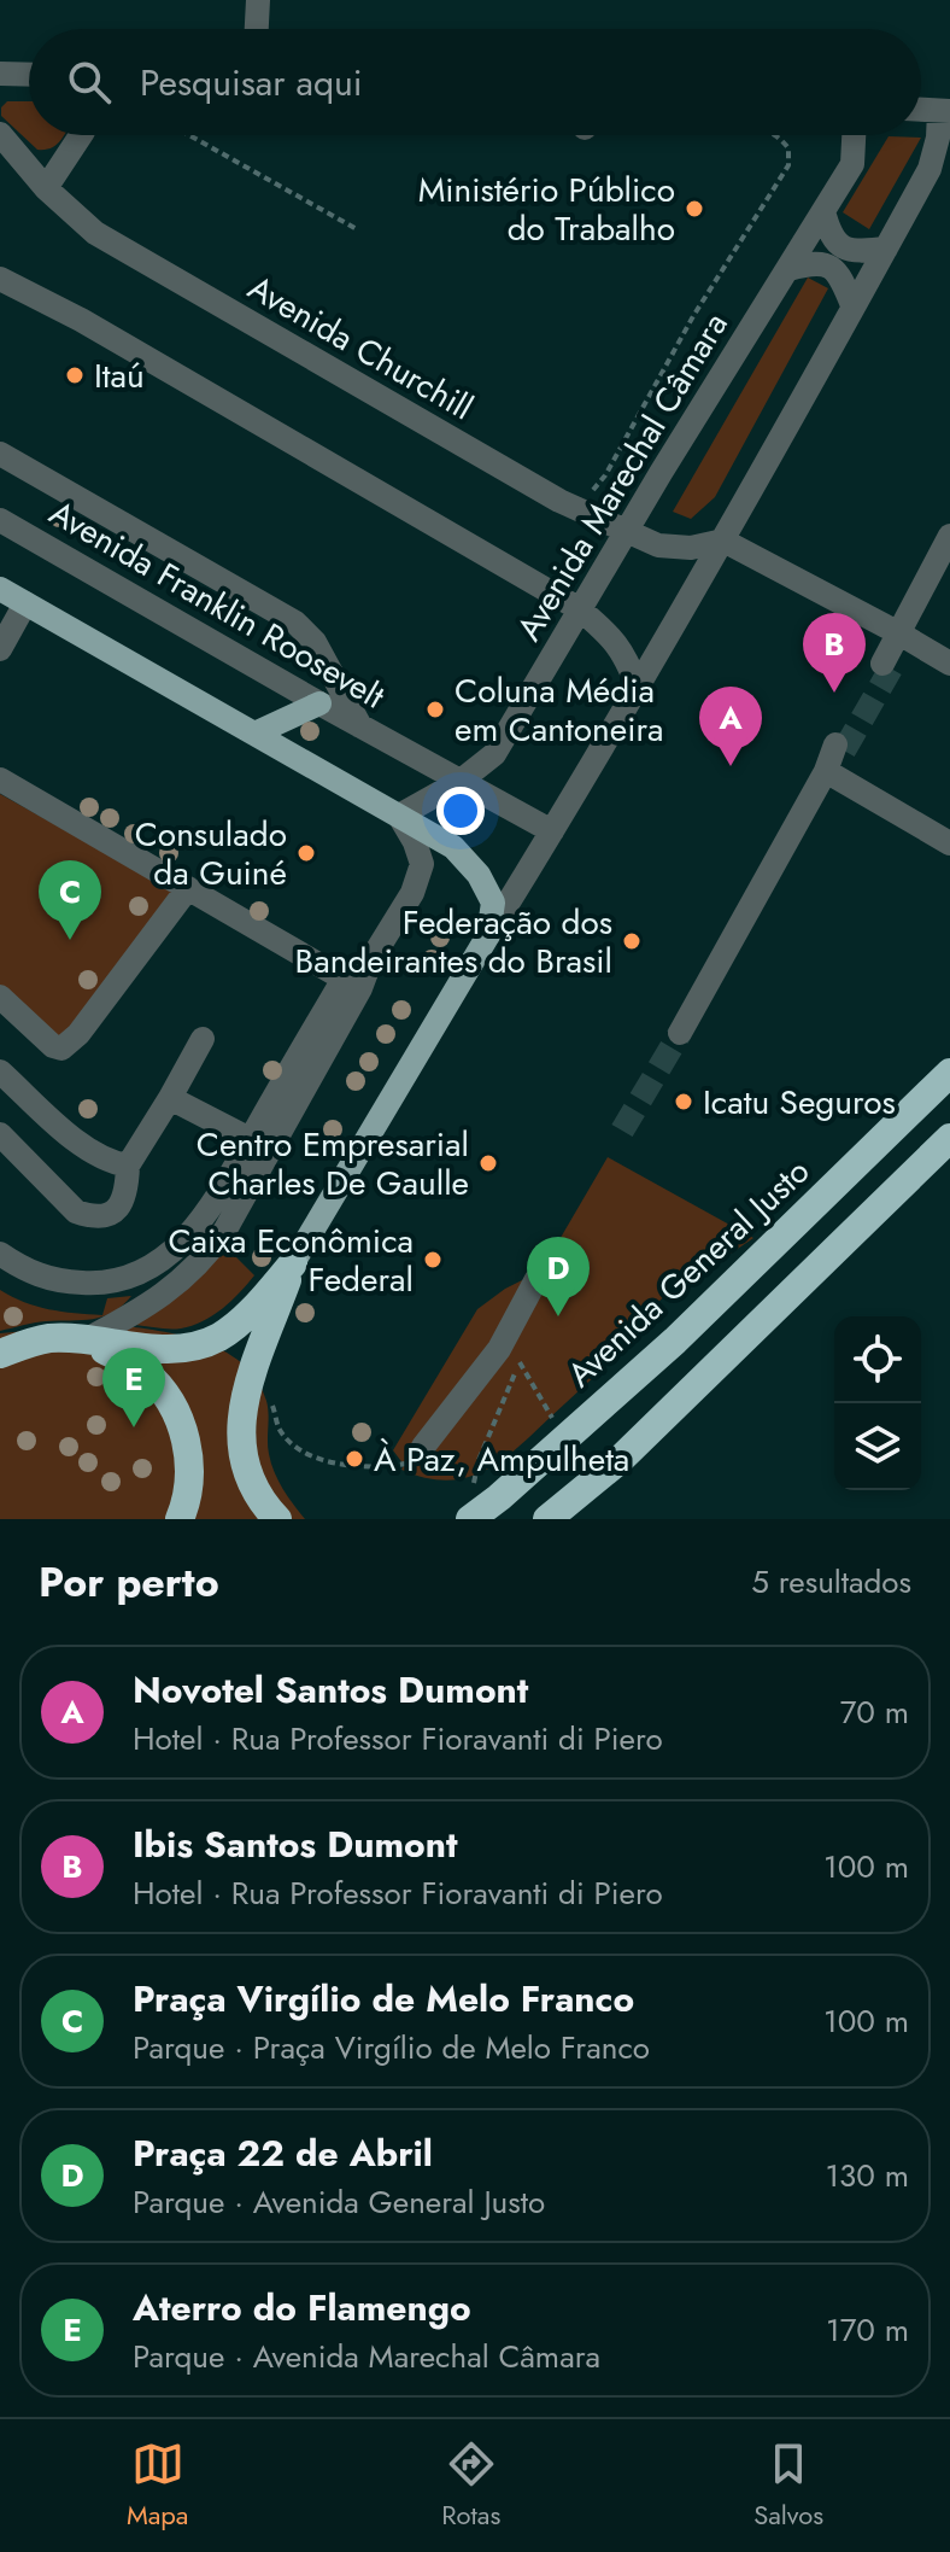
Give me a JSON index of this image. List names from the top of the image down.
{
  "streets": {
    "highway": ["Avenida General Justo"],
    "street": ["Avenida Churchill", "Avenida Marechal Câmara", "Avenida Franklin Roosevelt"]
  },
  "crossings": [
    ["Avenida Churchill", "Avenida Marechal Câmara"],
    ["Avenida Marechal Câmara", "Avenida Franklin Roosevelt"]
  ],
  "places": [
    "Ministério Público do Trabalho",
    "Itaú",
    "Coluna Média em Cantoneira",
    "Consulado da Guiné",
    "Federação dos Bandeirantes do Brasil",
    "Icatu Seguros",
    "Centro Empresarial Charles De Gaulle",
    "Caixa Econômica Federal",
    "À Paz, Ampulheta"
  ],
  "page": {
    "search": "Pesquisar aqui",
    "pins": [
      "B",
      "A",
      "C",
      "D",
      "E"
    ],
    "heading": ["Por perto", "5 resultados"],
    "list": [
      {
        "mark": "A",
        "name": "Novotel Santos Dumont",
        "note": "Hotel · Rua Professor Fioravanti di Piero",
        "value": "70 m"
      },
      {
        "mark": "B",
        "name": "Ibis Santos Dumont",
        "note": "Hotel · Rua Professor Fioravanti di Piero",
        "value": "100 m"
      },
      {
        "mark": "C",
        "name": "Praça Virgílio de Melo Franco",
        "note": "Parque · Praça Virgílio de Melo Franco",
        "value": "100 m"
      },
      {
        "mark": "D",
        "name": "Praça 22 de Abril",
        "note": "Parque · Avenida General Justo",
        "value": "130 m"
      },
      {
        "mark": "E",
        "name": "Aterro do Flamengo",
        "note": "Parque · Avenida Marechal Câmara",
        "value": "170 m"
      }
    ],
    "nav": ["Mapa", "Rotas", "Salvos"]
  }
}
